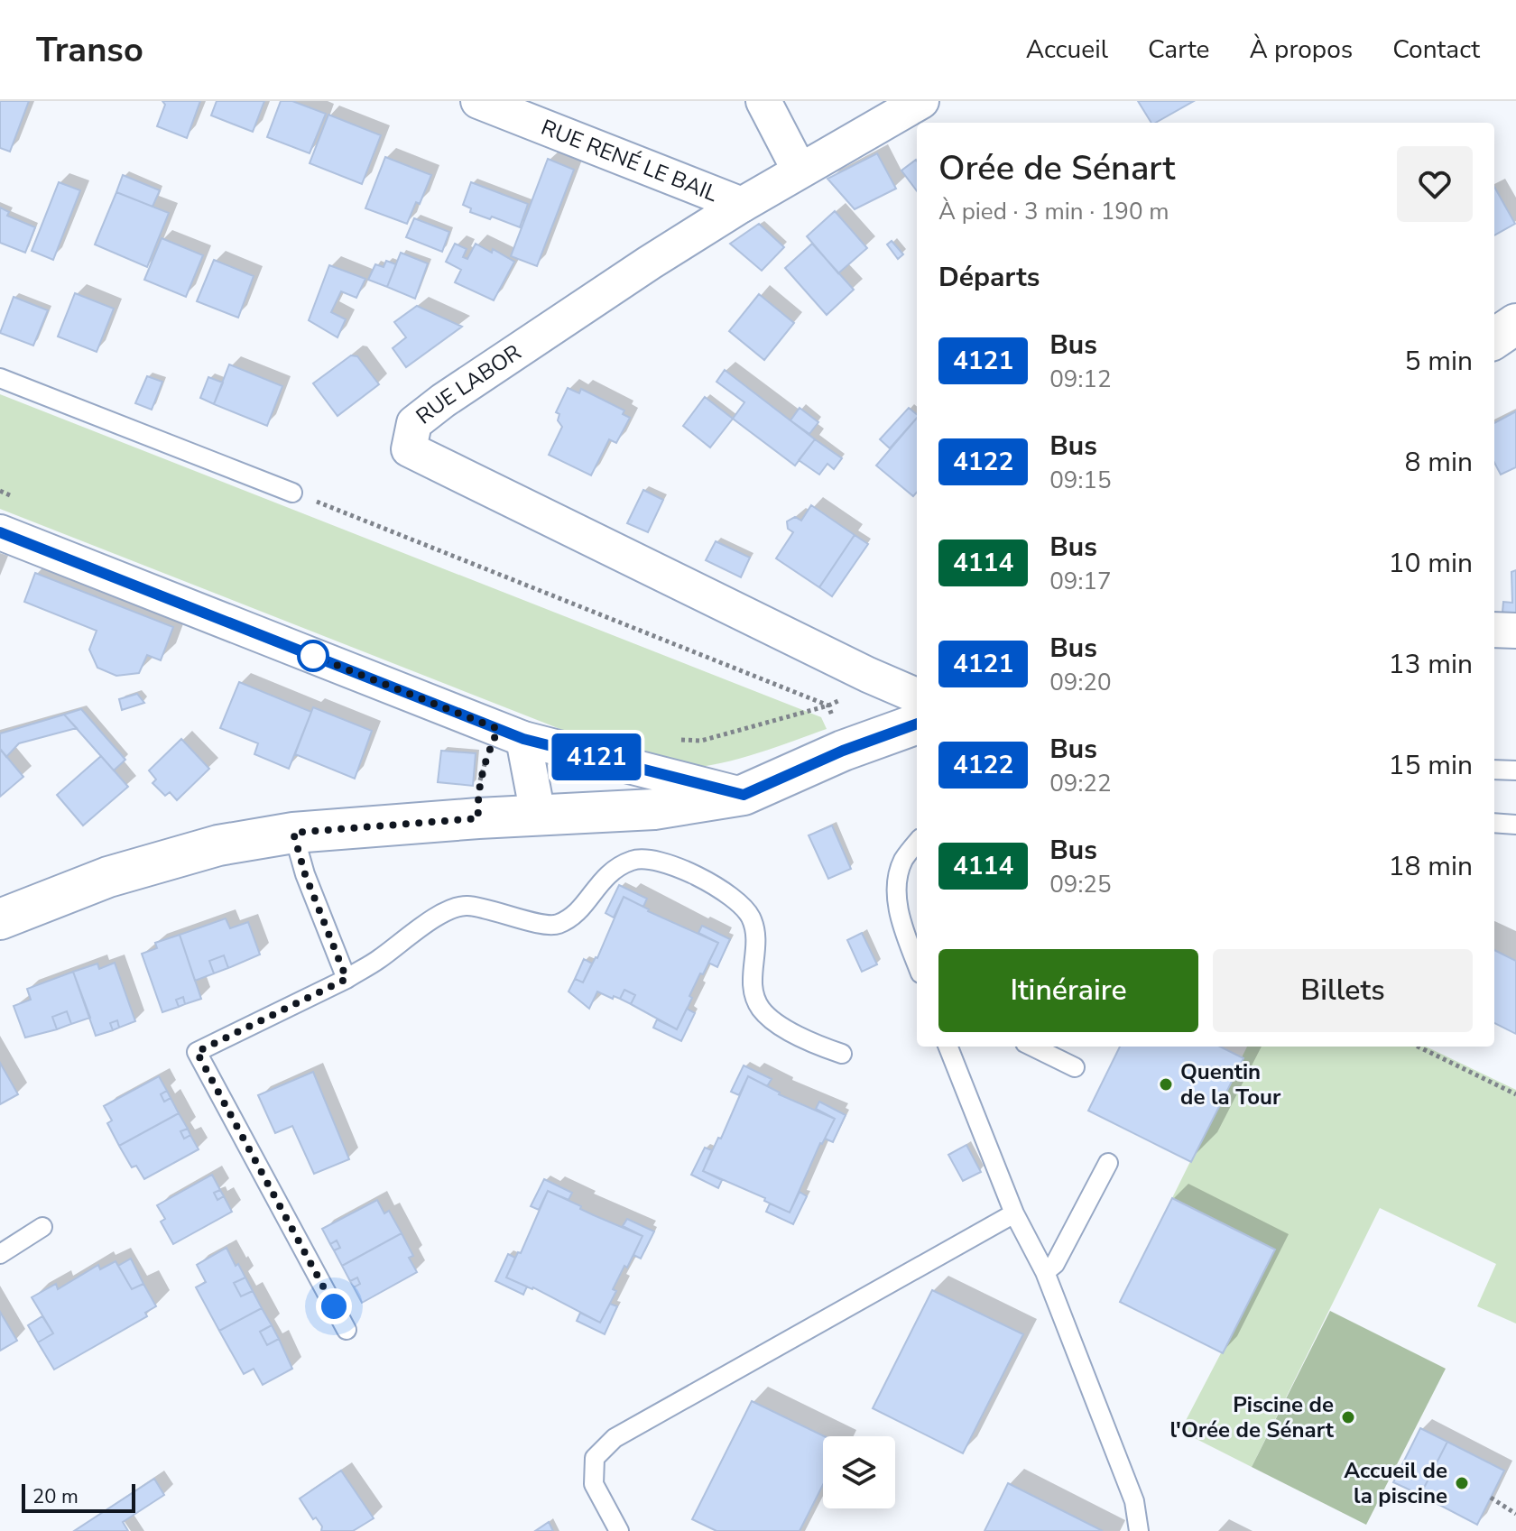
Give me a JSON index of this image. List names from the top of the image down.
{
  "streets": {
    "street": ["RUE RENÉ LE BAIL", "RUE LABOR"]
  },
  "crossings": [
    ["RUE RENÉ LE BAIL", "RUE LABOR"]
  ],
  "places": ["Quentin de la Tour", "Piscine de l'Orée de Sénart", "Accueil de la piscine"],
  "lines": ["bus line 4121"],
  "scale_bar": "20 m",
  "page": {
    "header": "Transo",
    "nav": [
      "Accueil",
      "Carte",
      "À propos",
      "Contact"
    ],
    "on_map": "4121",
    "heading": [
      ["Orée de Sénart", "À pied · 3 min · 190 m"],
      "Départs"
    ],
    "list": [
      {
        "mark": "4121",
        "name": "Bus",
        "note": "09:12",
        "value": "5 min"
      },
      {
        "mark": "4122",
        "name": "Bus",
        "note": "09:15",
        "value": "8 min"
      },
      {
        "mark": "4114",
        "name": "Bus",
        "note": "09:17",
        "value": "10 min"
      },
      {
        "mark": "4121",
        "name": "Bus",
        "note": "09:20",
        "value": "13 min"
      },
      {
        "mark": "4122",
        "name": "Bus",
        "note": "09:22",
        "value": "15 min"
      },
      {
        "mark": "4114",
        "name": "Bus",
        "note": "09:25",
        "value": "18 min"
      }
    ],
    "buttons": ["Itinéraire", "Billets"],
    "scale": "20 m"
  }
}
